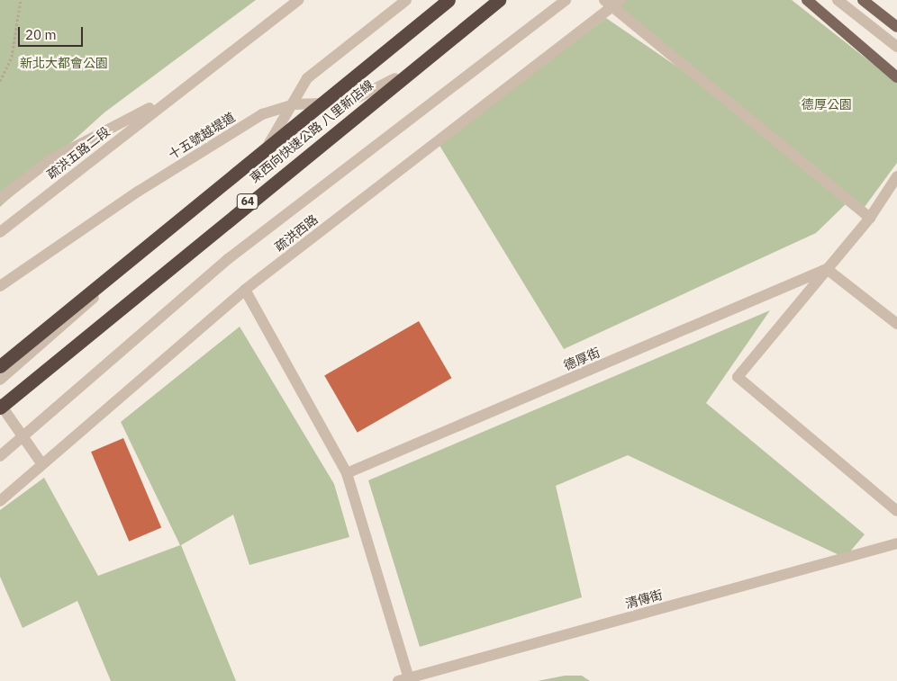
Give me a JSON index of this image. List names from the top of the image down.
{
  "streets": {
    "highway": ["東西向快速公路 八里新店線", "64"],
    "street": [
      "十五號越堤道",
      "疏洪五路二段",
      "疏洪西路",
      "德厚街",
      "清傳街"
    ]
  },
  "parks": ["新北大都會公園", "德厚公園"],
  "scale_bar": "20 m"
}
